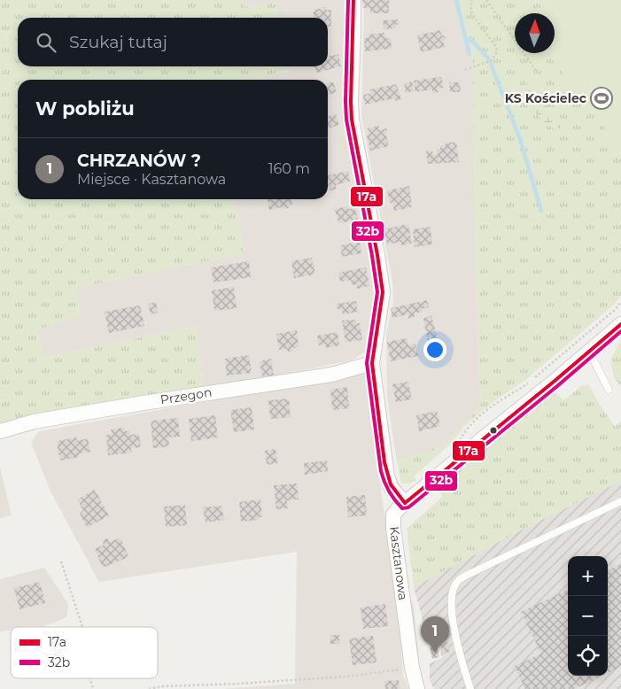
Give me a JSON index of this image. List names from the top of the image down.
{
  "streets": {
    "street": ["Przegon", "Kasztanowa"]
  },
  "places": {
    "sports": ["KS Kościelec"]
  },
  "lines": ["transit line 17a", "transit line 32b"],
  "legend": ["17a", "32b"],
  "north": "top",
  "page": {
    "search": "Szukaj tutaj",
    "heading": "W pobliżu",
    "list": [
      {
        "mark": "1",
        "name": "CHRZANÓW ?",
        "note": "Miejsce · Kasztanowa",
        "value": "160 m"
      }
    ],
    "map_buttons": ["+", "−"],
    "pins": "1"
  }
}
